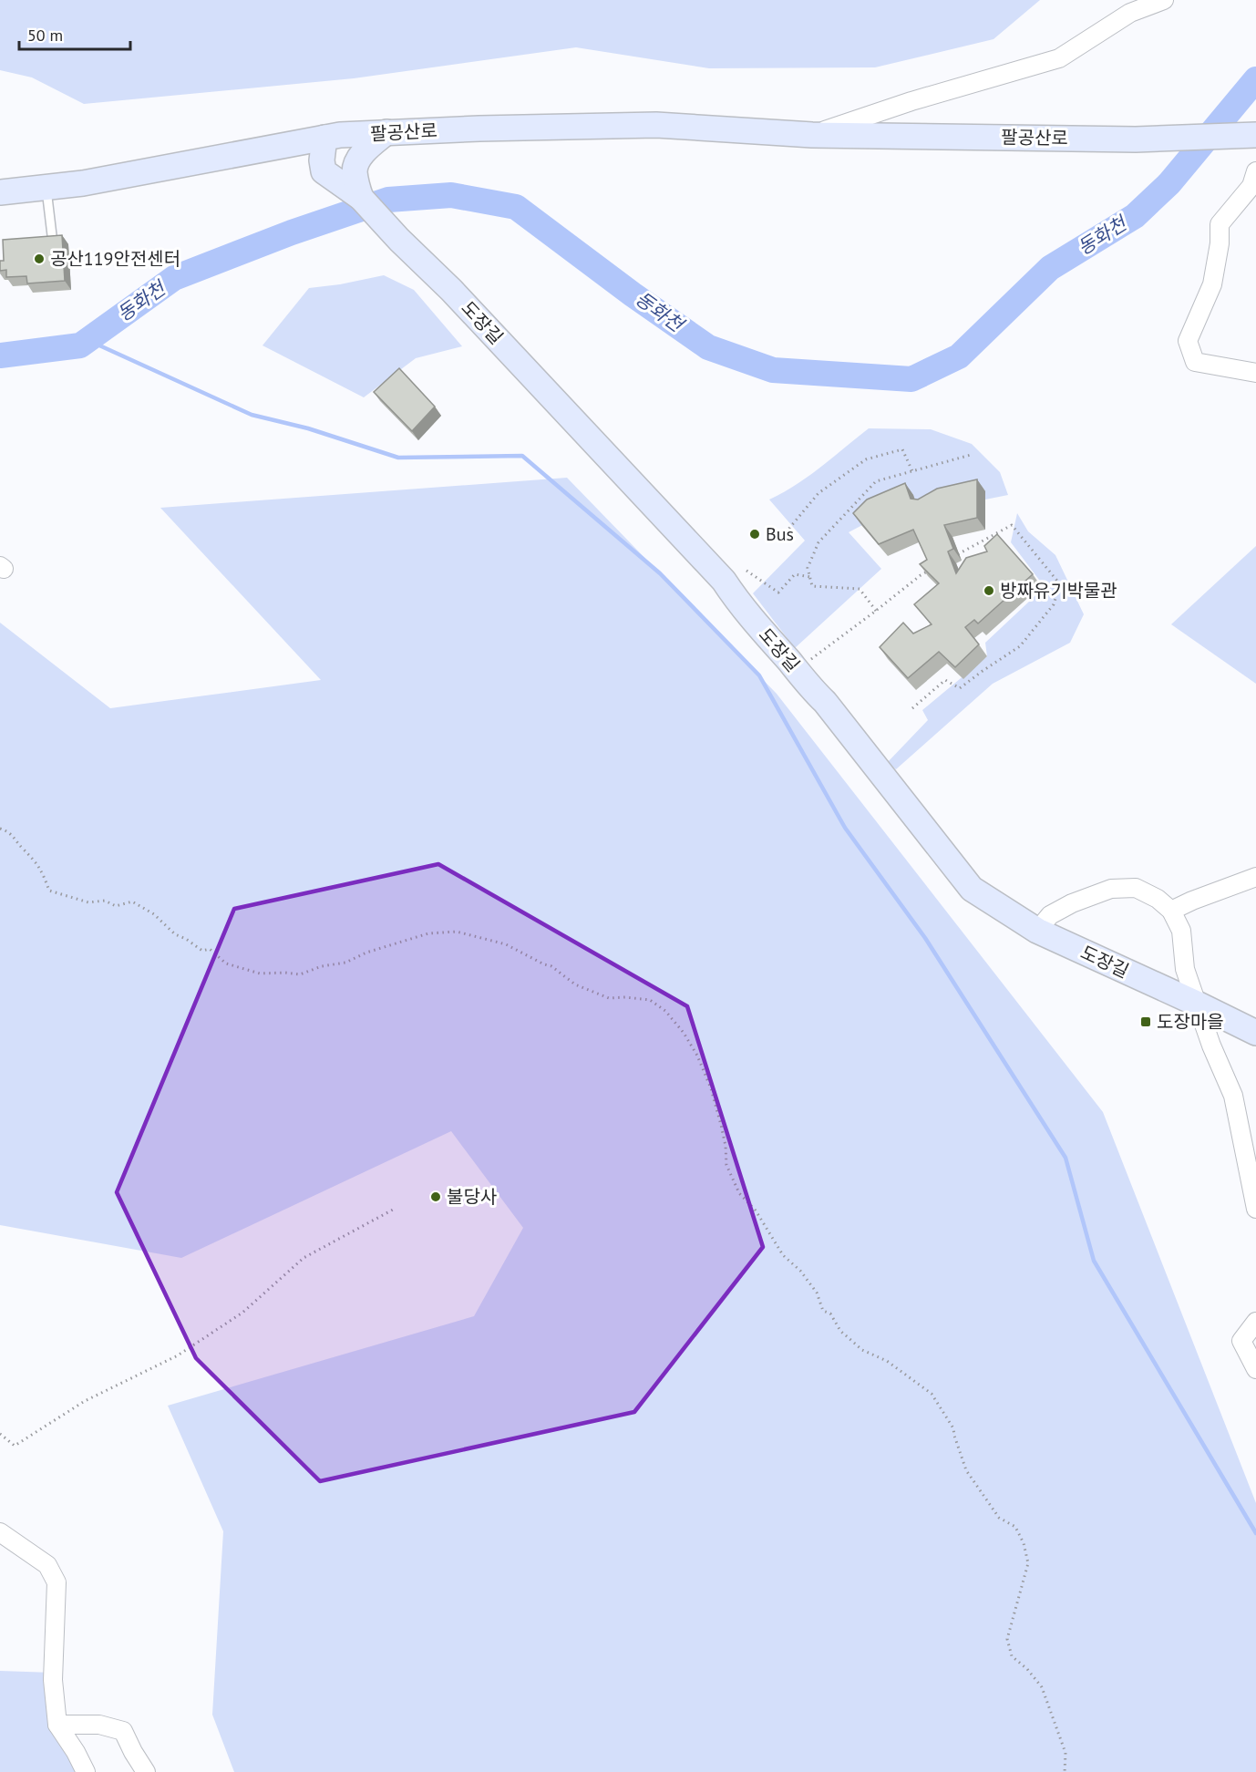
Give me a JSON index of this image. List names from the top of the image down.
{
  "streets": {
    "street": ["팔공산로", "도장길"]
  },
  "crossings": [
    ["팔공산로", "도장길"]
  ],
  "water": ["동화천"],
  "places": {
    "other": [
      "공산119안전센터",
      "Bus",
      "방짜유기박물관",
      "불당사"
    ],
    "transit": ["도장마을"]
  },
  "scale_bar": "50 m"
}
